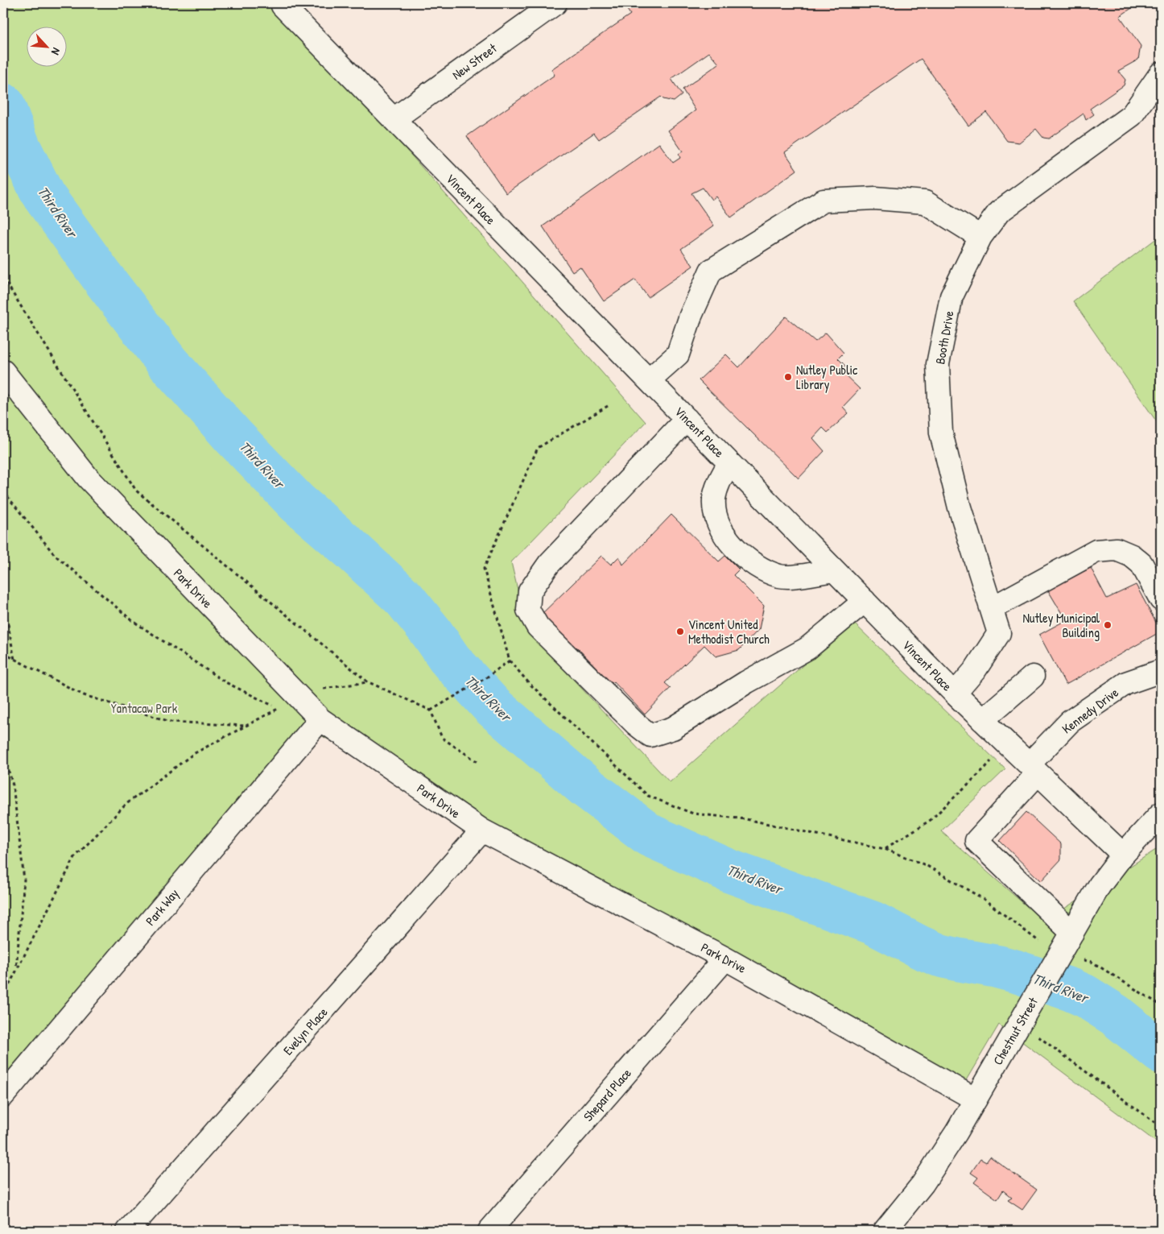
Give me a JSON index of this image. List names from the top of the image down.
{
  "streets": {
    "street": [
      "New Street",
      "Vincent Place",
      "Booth Drive",
      "Park Drive",
      "Kennedy Drive",
      "Park Way",
      "Evelyn Place",
      "Chestnut Street",
      "Shepard Place"
    ]
  },
  "crossings": [
    ["New Street", "Vincent Place"],
    ["Vincent Place", "Booth Drive"],
    ["Vincent Place", "Kennedy Drive"],
    ["Vincent Place", "Chestnut Street"],
    ["Park Drive", "Park Way"],
    ["Park Drive", "Evelyn Place"],
    ["Park Drive", "Chestnut Street"],
    ["Park Drive", "Shepard Place"],
    ["Kennedy Drive", "Chestnut Street"]
  ],
  "water": ["Third River"],
  "parks": ["Yantacaw Park"],
  "places": ["Nutley Public Library", "Nutley Municipal Building", "Vincent United Methodist Church"],
  "north": "bottom right"
}
